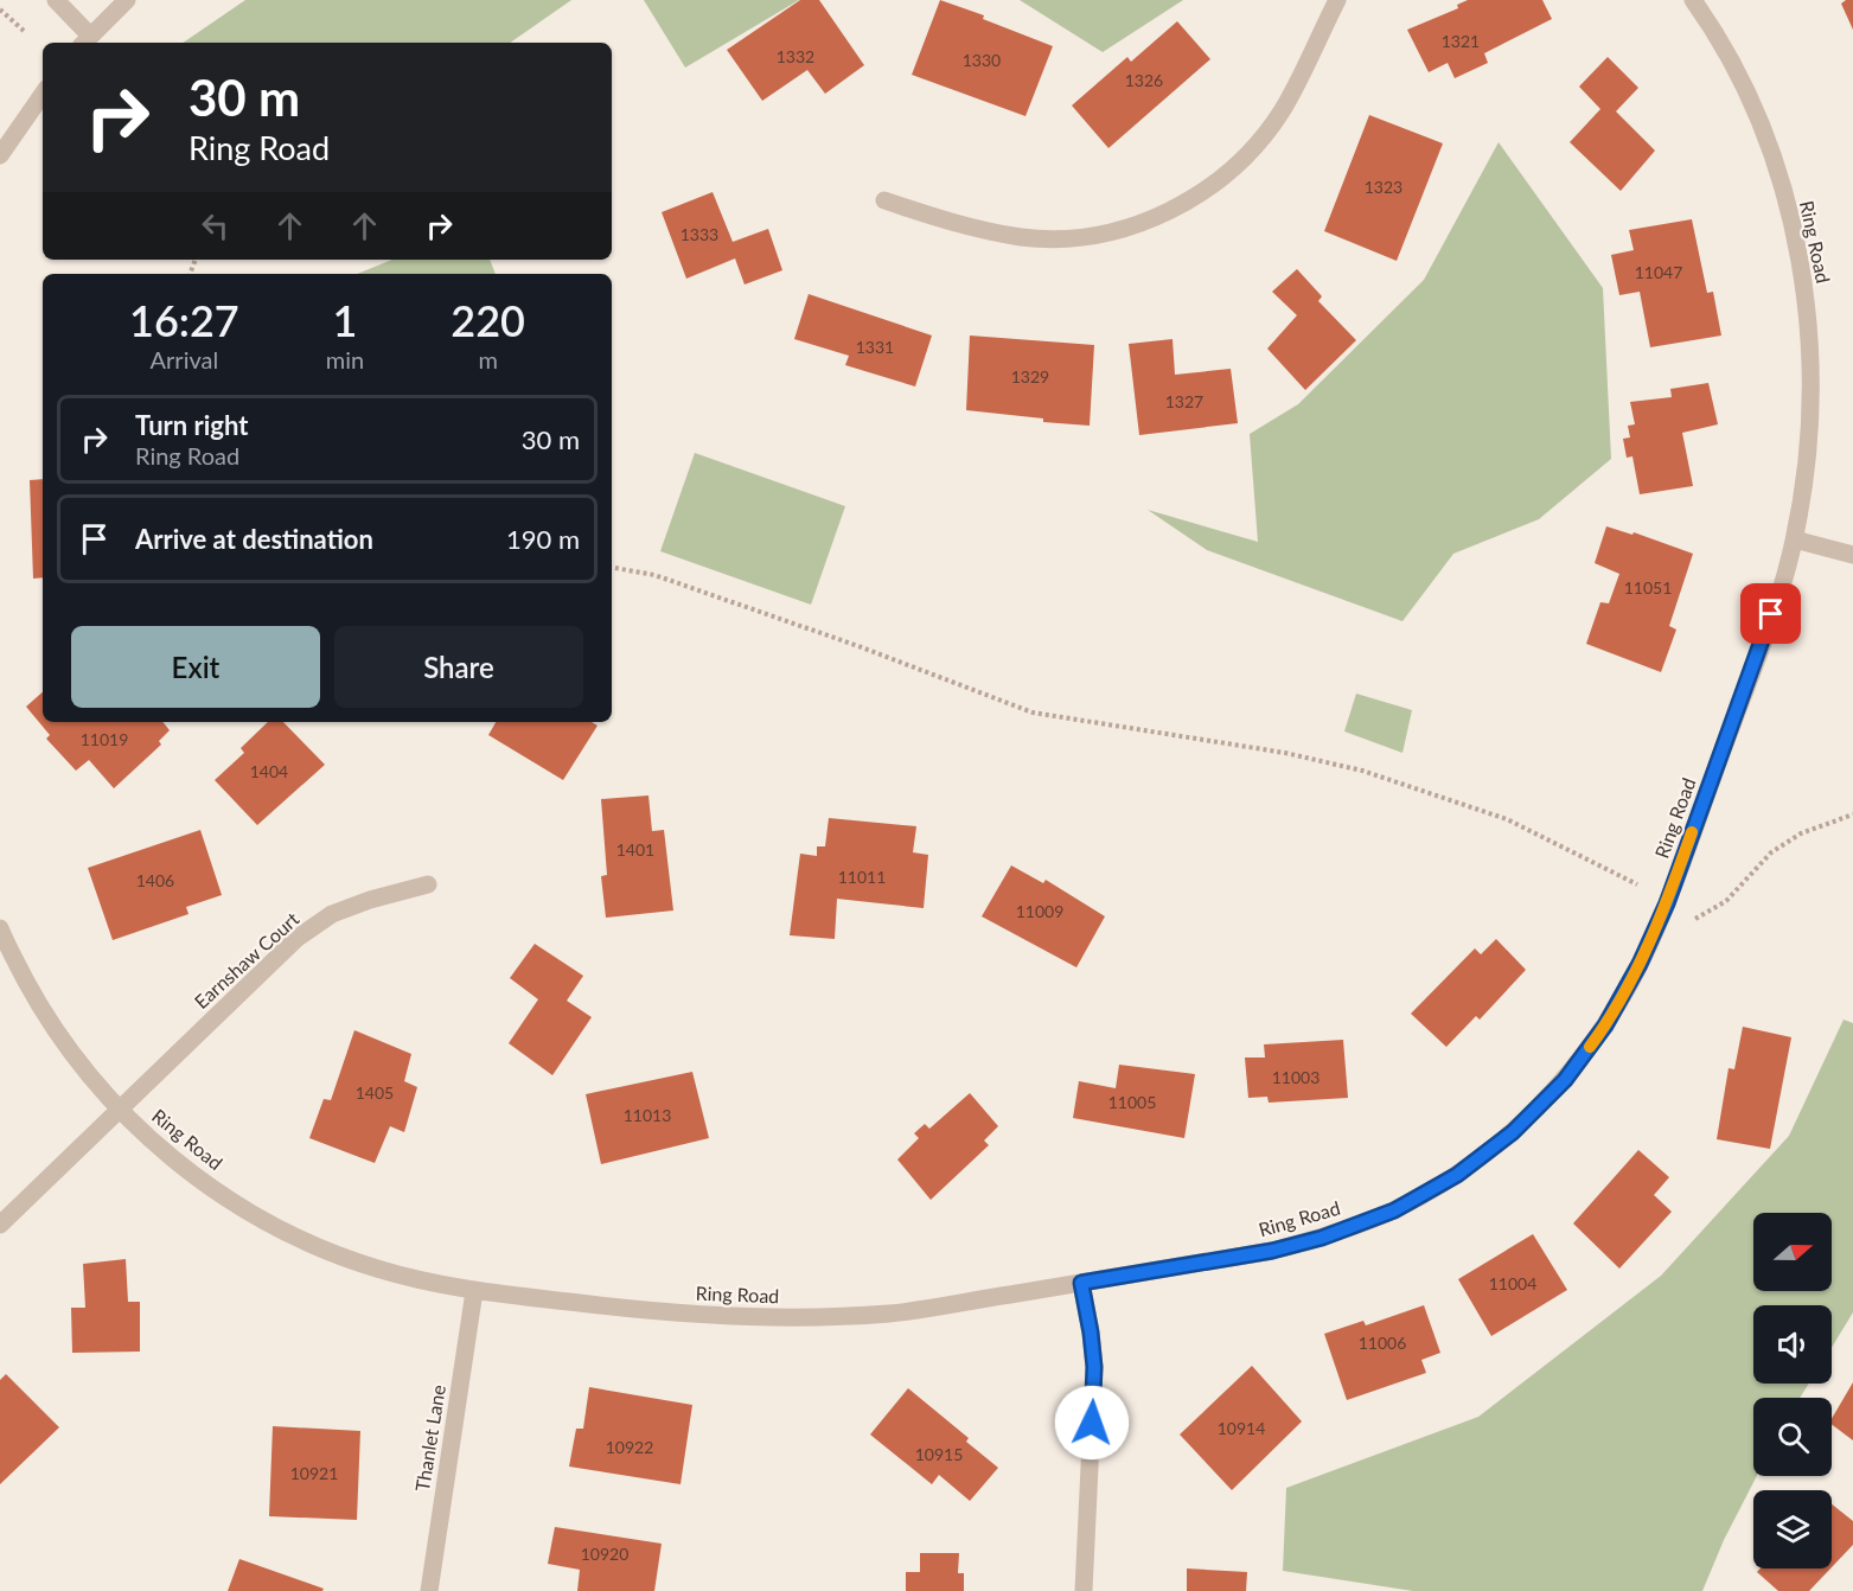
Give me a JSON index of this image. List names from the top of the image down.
{
  "streets": {
    "street": ["Ring Road", "Earnshaw Court", "Thanlet Lane"]
  },
  "crossings": [
    ["Ring Road", "Earnshaw Court"],
    ["Ring Road", "Thanlet Lane"]
  ],
  "house_numbers": [
    "1321",
    "1332",
    "1330",
    "1326",
    "1323",
    "1333",
    "11047",
    "1331",
    "1329",
    "1327",
    "11051",
    "11019",
    "1404",
    "1401",
    "11011",
    "1406",
    "11009",
    "11003",
    "1405",
    "11005",
    "11013",
    "11004",
    "11006",
    "10914",
    "10922",
    "10915",
    "10921",
    "10920"
  ],
  "north": "right",
  "page": {
    "turn": ["30 m", "Ring Road"],
    "eta": [
      "16:27",
      "Arrival",
      "1",
      "min",
      "220",
      "m"
    ],
    "list": [
      {
        "name": "Turn right",
        "note": "Ring Road",
        "value": "30 m"
      },
      {
        "name": "Arrive at destination",
        "value": "190 m"
      }
    ],
    "buttons": ["Exit", "Share"]
  }
}
